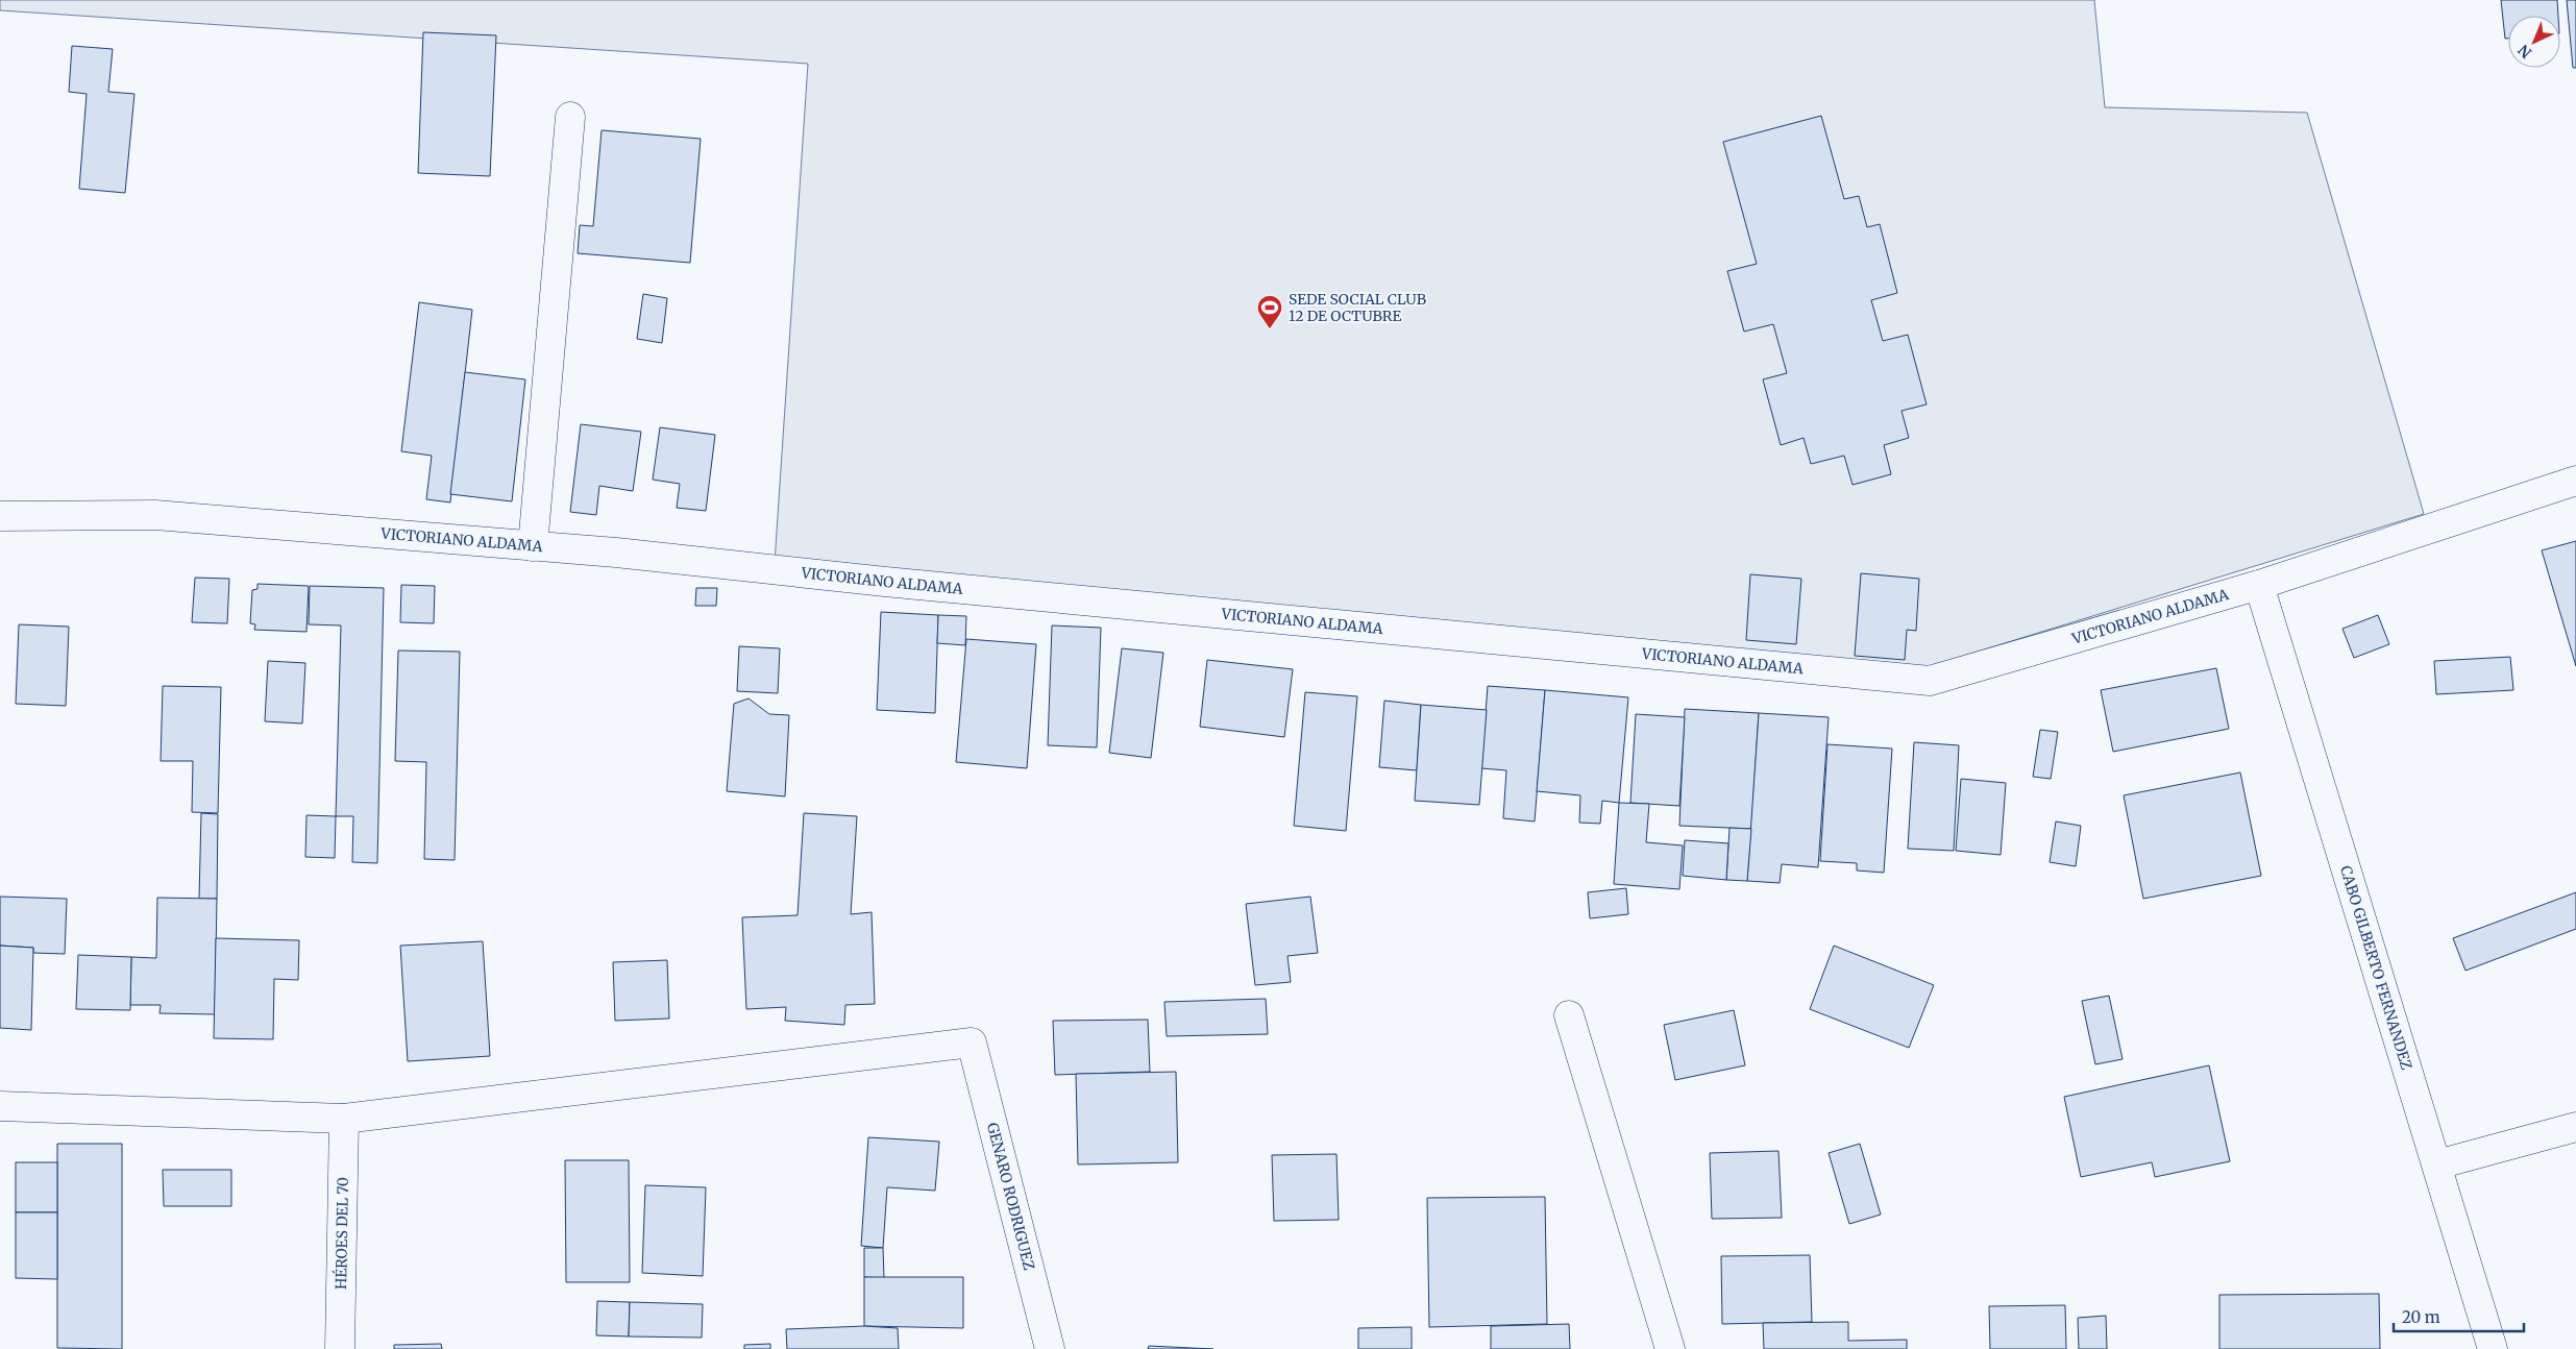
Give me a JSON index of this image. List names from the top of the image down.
{
  "streets": {
    "street": [
      "VICTORIANO ALDAMA",
      "CABO GILBERTO FERNANDEZ",
      "GENARO RODRIGUEZ",
      "HÉROES DEL 70"
    ]
  },
  "crossings": [
    ["VICTORIANO ALDAMA", "CABO GILBERTO FERNANDEZ"],
    ["GENARO RODRIGUEZ", "HÉROES DEL 70"]
  ],
  "places": {
    "sports": ["SEDE SOCIAL CLUB 12 DE OCTUBRE"]
  },
  "scale_bar": "20 m",
  "north": "bottom left"
}
